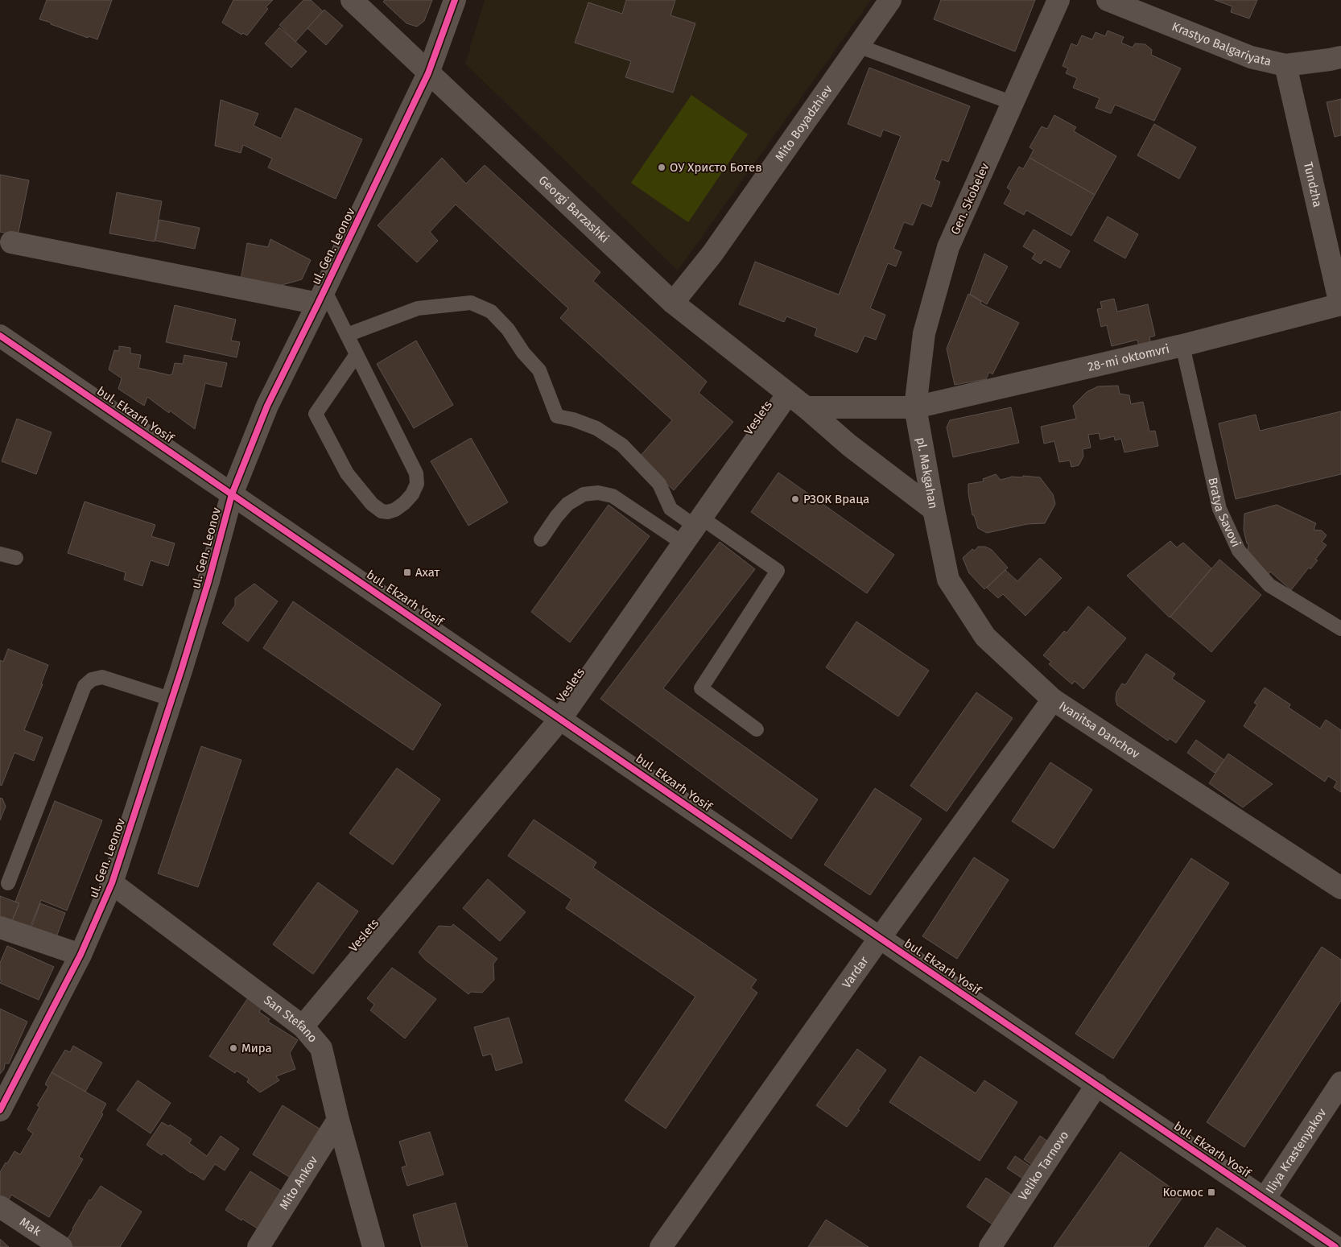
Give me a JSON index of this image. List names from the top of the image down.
{
  "streets": {
    "street": [
      "Krastyo Balgariyata",
      "Mito Boyadzhiev",
      "Tundzha",
      "Gen. Skobelev",
      "Georgi Barzashki",
      "ul. Gen. Leonov",
      "28-mi oktomvri",
      "bul. Ekzarh Yosif",
      "Veslets",
      "pl. Makgahan",
      "Ivanitsa Danchov",
      "Vardar",
      "San Stefano",
      "Iliya Krastenyakov",
      "Veliko Tarnovo",
      "Mito Ankov",
      "Mak"
    ],
    "lane": ["Bratya Savovi"]
  },
  "crossings": [
    ["Krastyo Balgariyata", "Tundzha"],
    ["Mito Boyadzhiev", "Georgi Barzashki"],
    ["Tundzha", "28-mi oktomvri"],
    ["Gen. Skobelev", "28-mi oktomvri"],
    ["Gen. Skobelev", "pl. Makgahan"],
    ["Georgi Barzashki", "ul. Gen. Leonov"],
    ["Georgi Barzashki", "Veslets"],
    ["Georgi Barzashki", "pl. Makgahan"],
    ["ul. Gen. Leonov", "bul. Ekzarh Yosif"],
    ["ul. Gen. Leonov", "San Stefano"],
    ["28-mi oktomvri", "pl. Makgahan"],
    ["28-mi oktomvri", "Bratya Savovi"],
    ["bul. Ekzarh Yosif", "Veslets"],
    ["bul. Ekzarh Yosif", "Vardar"],
    ["bul. Ekzarh Yosif", "Iliya Krastenyakov"],
    ["bul. Ekzarh Yosif", "Veliko Tarnovo"],
    ["Veslets", "San Stefano"],
    ["pl. Makgahan", "Ivanitsa Danchov"],
    ["Ivanitsa Danchov", "Vardar"],
    ["San Stefano", "Mito Ankov"]
  ],
  "places": {
    "other": ["ОУ Христо Ботев", "РЗОК Враца", "Мира"],
    "transit": ["Ахат", "Космос"]
  }
}
